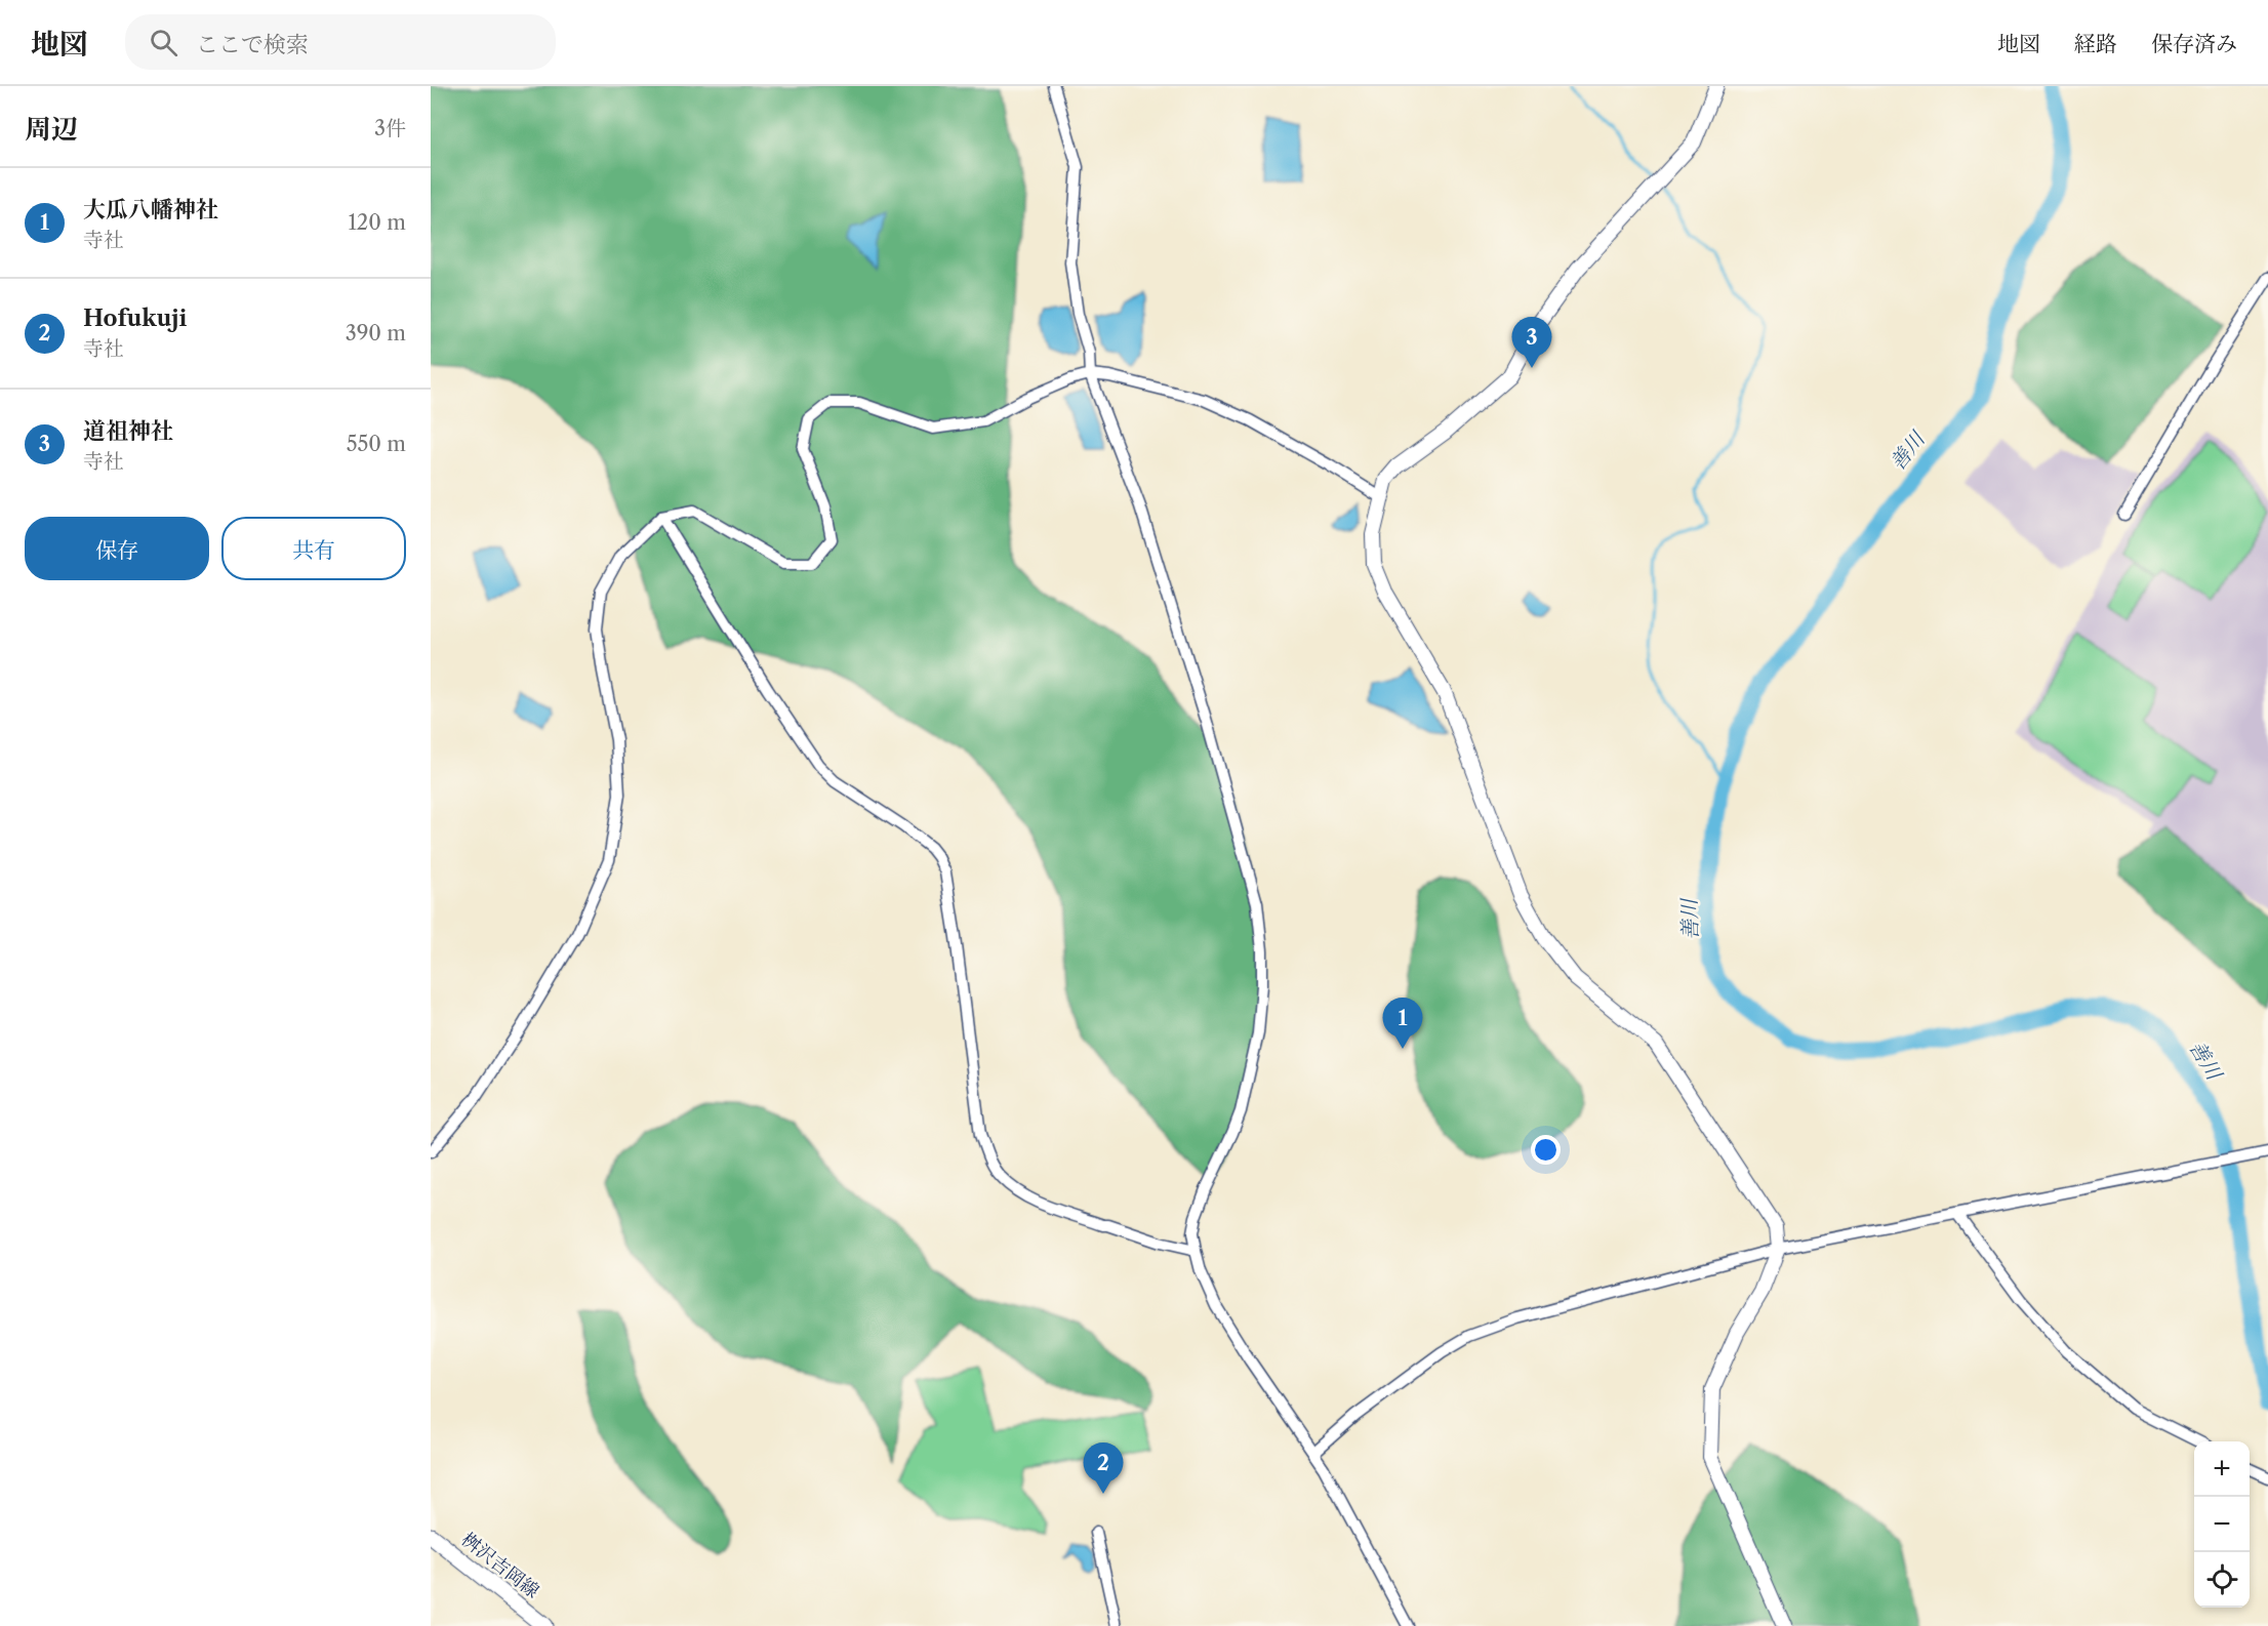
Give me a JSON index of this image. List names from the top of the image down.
{
  "streets": {
    "main road": ["桝沢吉岡線"]
  },
  "water": ["善川"],
  "page": {
    "header": "地図",
    "search": "ここで検索",
    "nav": ["地図", "経路", "保存済み"],
    "heading": ["周辺", "3件"],
    "list": [
      {
        "mark": "1",
        "name": "大瓜八幡神社",
        "note": "寺社",
        "value": "120 m"
      },
      {
        "mark": "2",
        "name": "Hofukuji",
        "note": "寺社",
        "value": "390 m"
      },
      {
        "mark": "3",
        "name": "道祖神社",
        "note": "寺社",
        "value": "550 m"
      }
    ],
    "pins": ["3", "1", "2"],
    "buttons": ["保存", "共有"],
    "map_buttons": ["+", "−"]
  }
}
